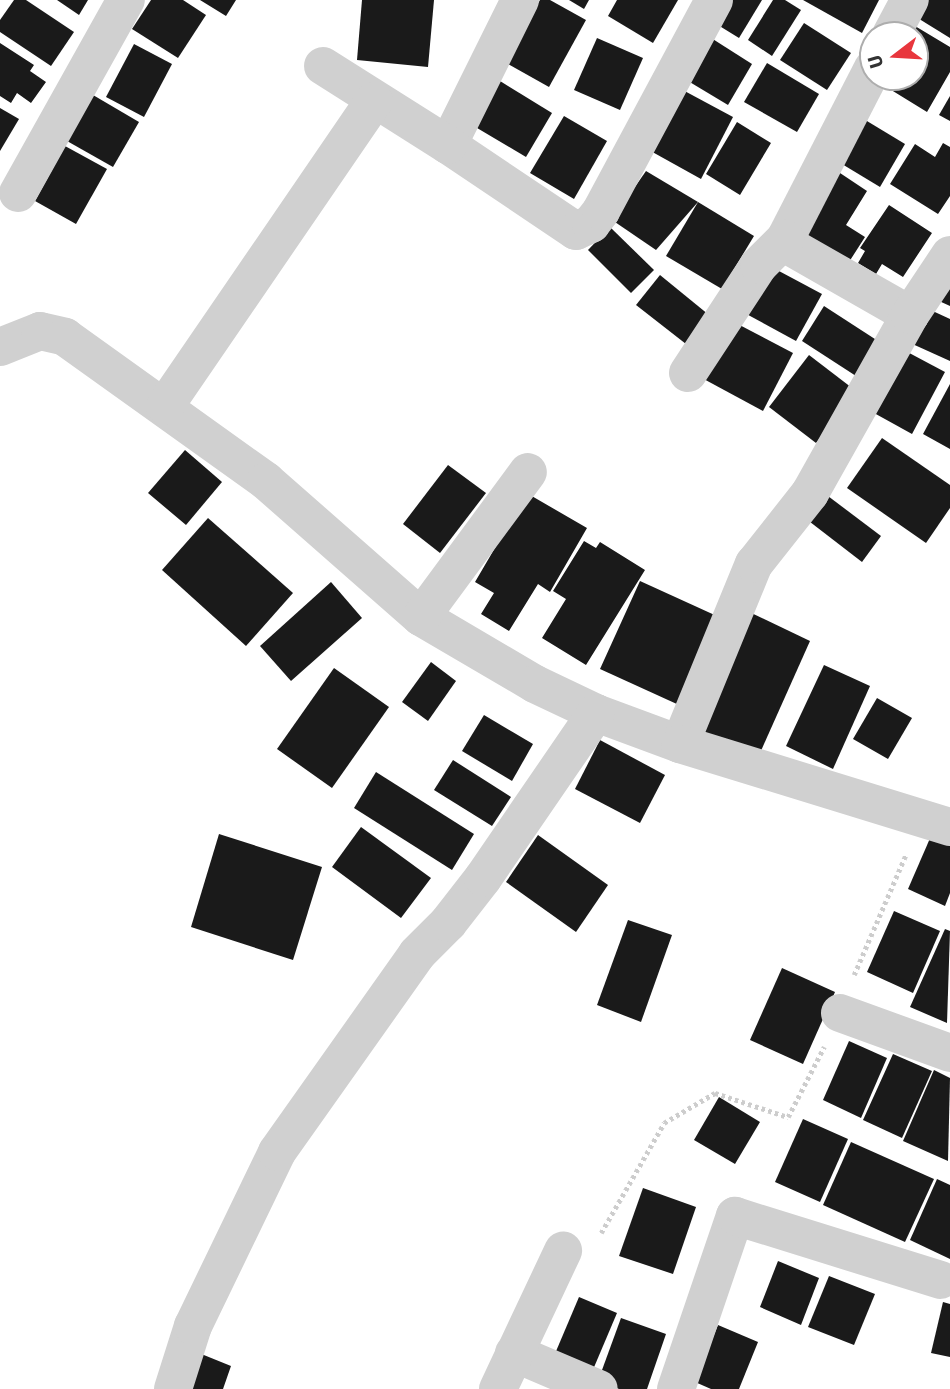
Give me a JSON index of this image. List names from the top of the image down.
{
  "north": "left"
}
